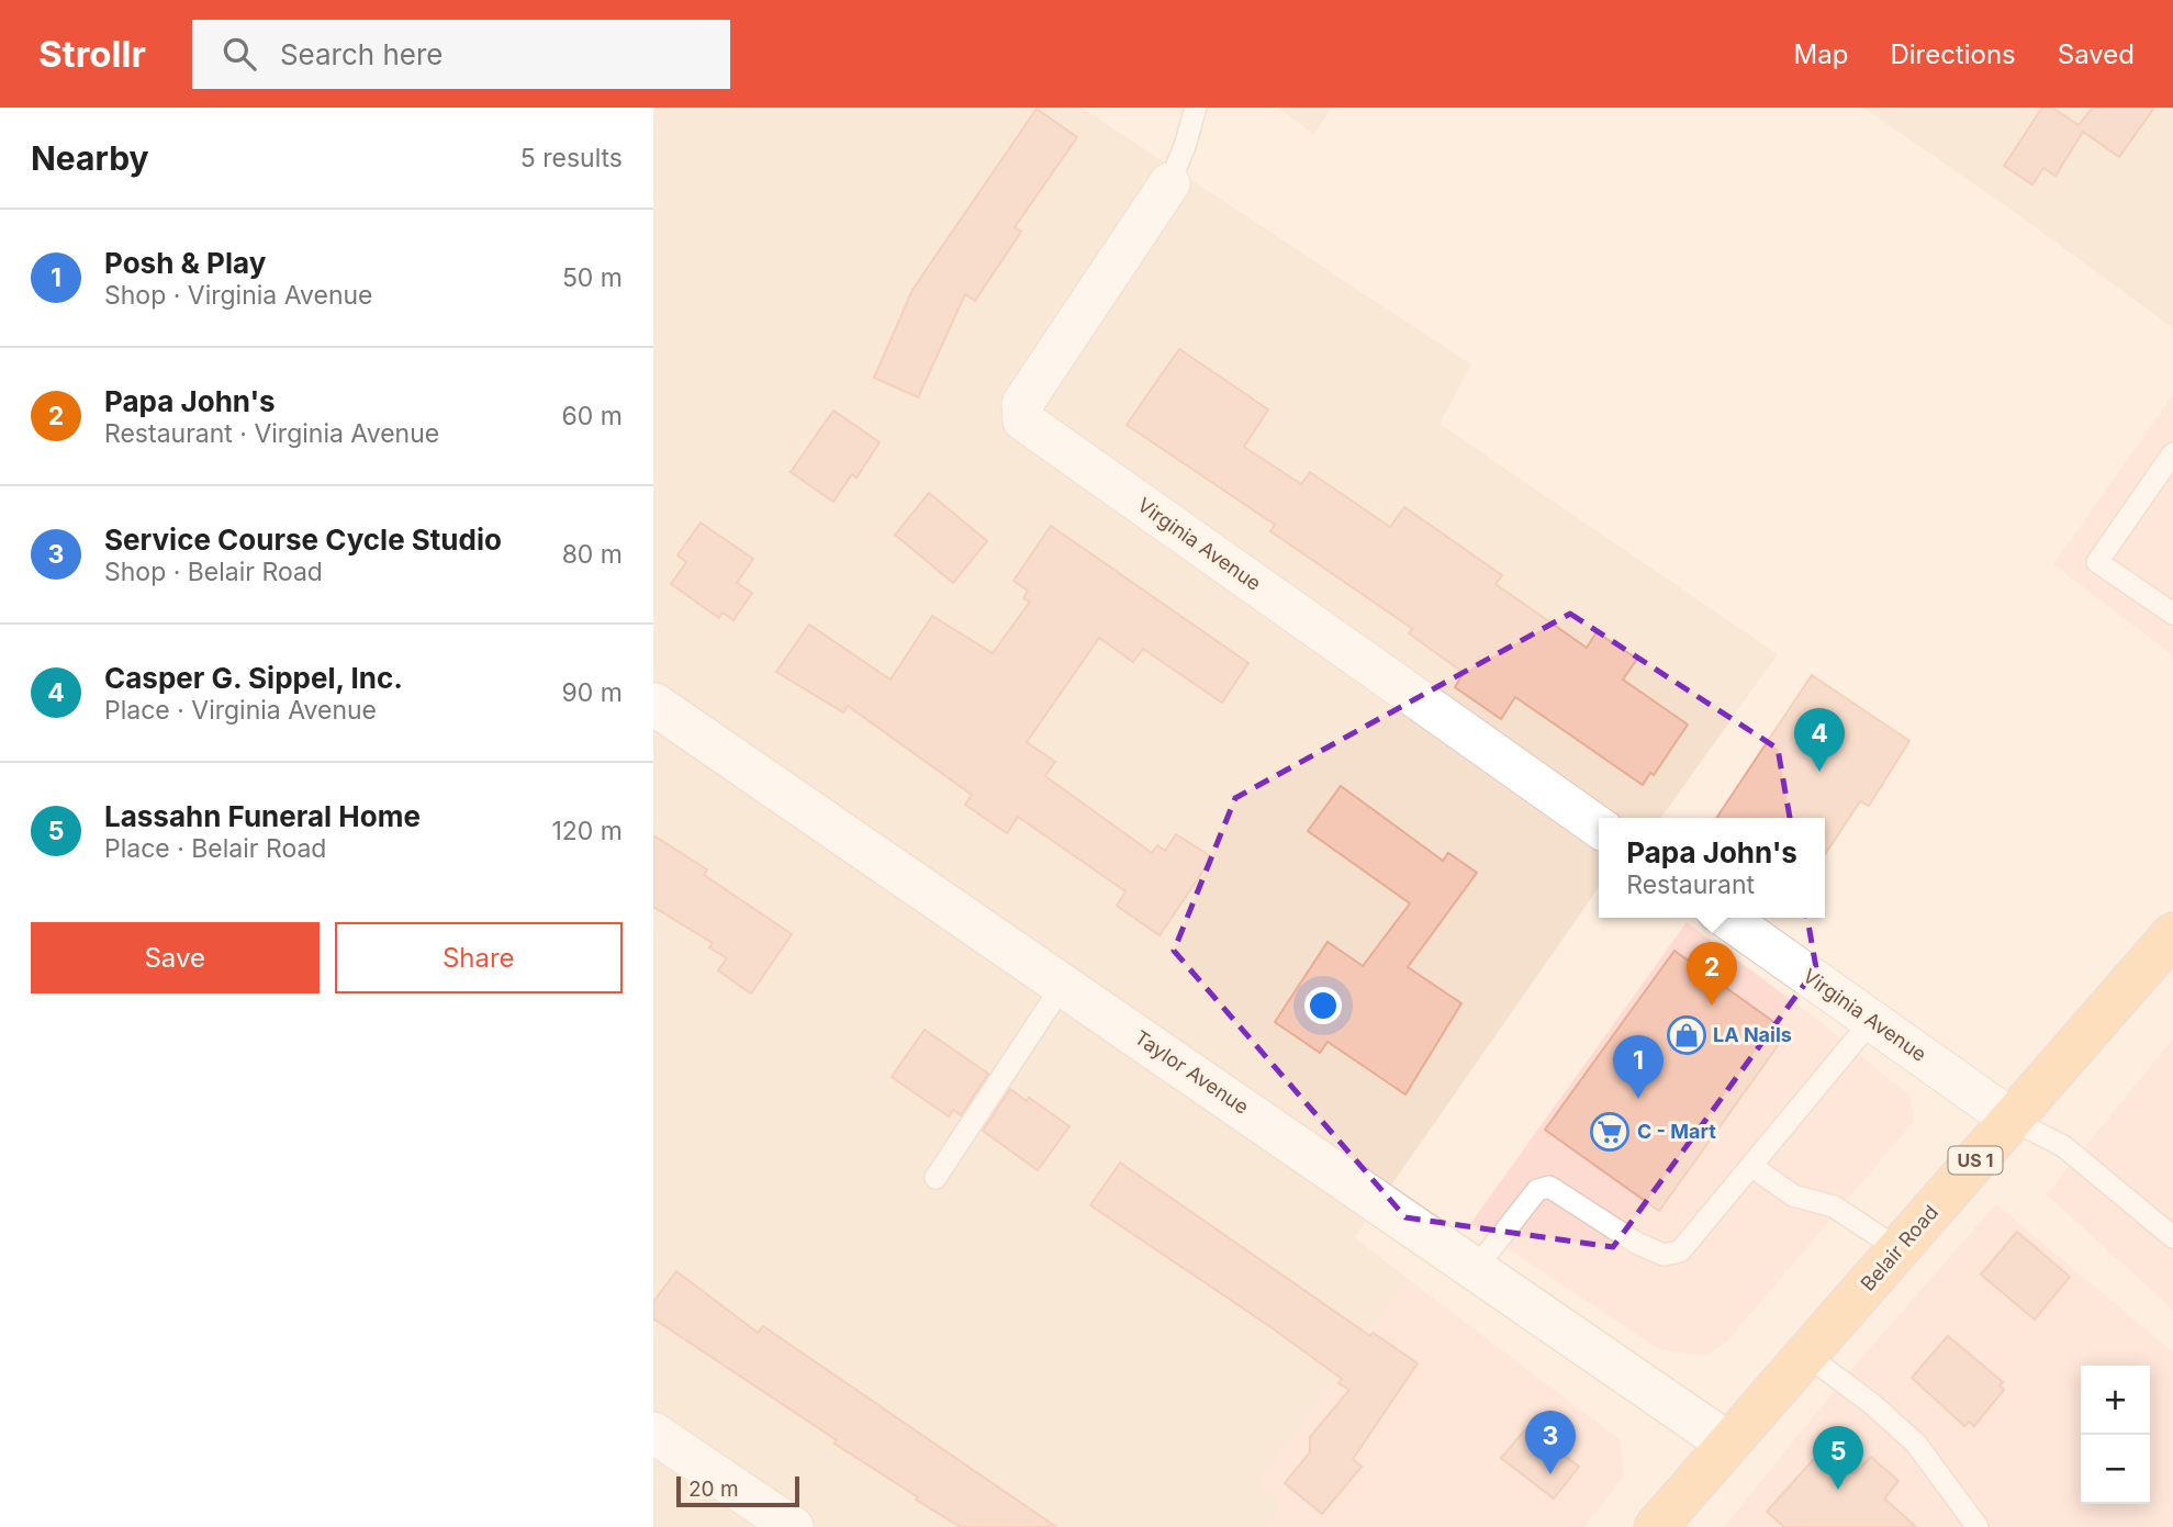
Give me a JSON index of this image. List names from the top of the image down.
{
  "streets": {
    "main road": ["Taylor Avenue", "US 1", "Belair Road"],
    "street": ["Virginia Avenue"]
  },
  "crossings": [
    ["Virginia Avenue", "Belair Road"],
    ["Taylor Avenue", "Belair Road"]
  ],
  "places": {
    "shop": ["LA Nails"],
    "supermarket": ["C - Mart"]
  },
  "scale_bar": "20 m",
  "page": {
    "header": "Strollr",
    "search": "Search here",
    "nav": ["Map", "Directions", "Saved"],
    "heading": ["Nearby", "5 results"],
    "list": [
      {
        "mark": "1",
        "name": "Posh & Play",
        "note": "Shop · Virginia Avenue",
        "value": "50 m"
      },
      {
        "mark": "2",
        "name": "Papa John's",
        "note": "Restaurant · Virginia Avenue",
        "value": "60 m"
      },
      {
        "mark": "3",
        "name": "Service Course Cycle Studio",
        "note": "Shop · Belair Road",
        "value": "80 m"
      },
      {
        "mark": "4",
        "name": "Casper G. Sippel, Inc.",
        "note": "Place · Virginia Avenue",
        "value": "90 m"
      },
      {
        "mark": "5",
        "name": "Lassahn Funeral Home",
        "note": "Place · Belair Road",
        "value": "120 m"
      }
    ],
    "pins": [
      "4",
      "2",
      "1",
      "3",
      "5"
    ],
    "popup": ["Papa John's", "Restaurant"],
    "buttons": ["Save", "Share"],
    "map_buttons": ["+", "−"],
    "scale": "20 m"
  }
}
